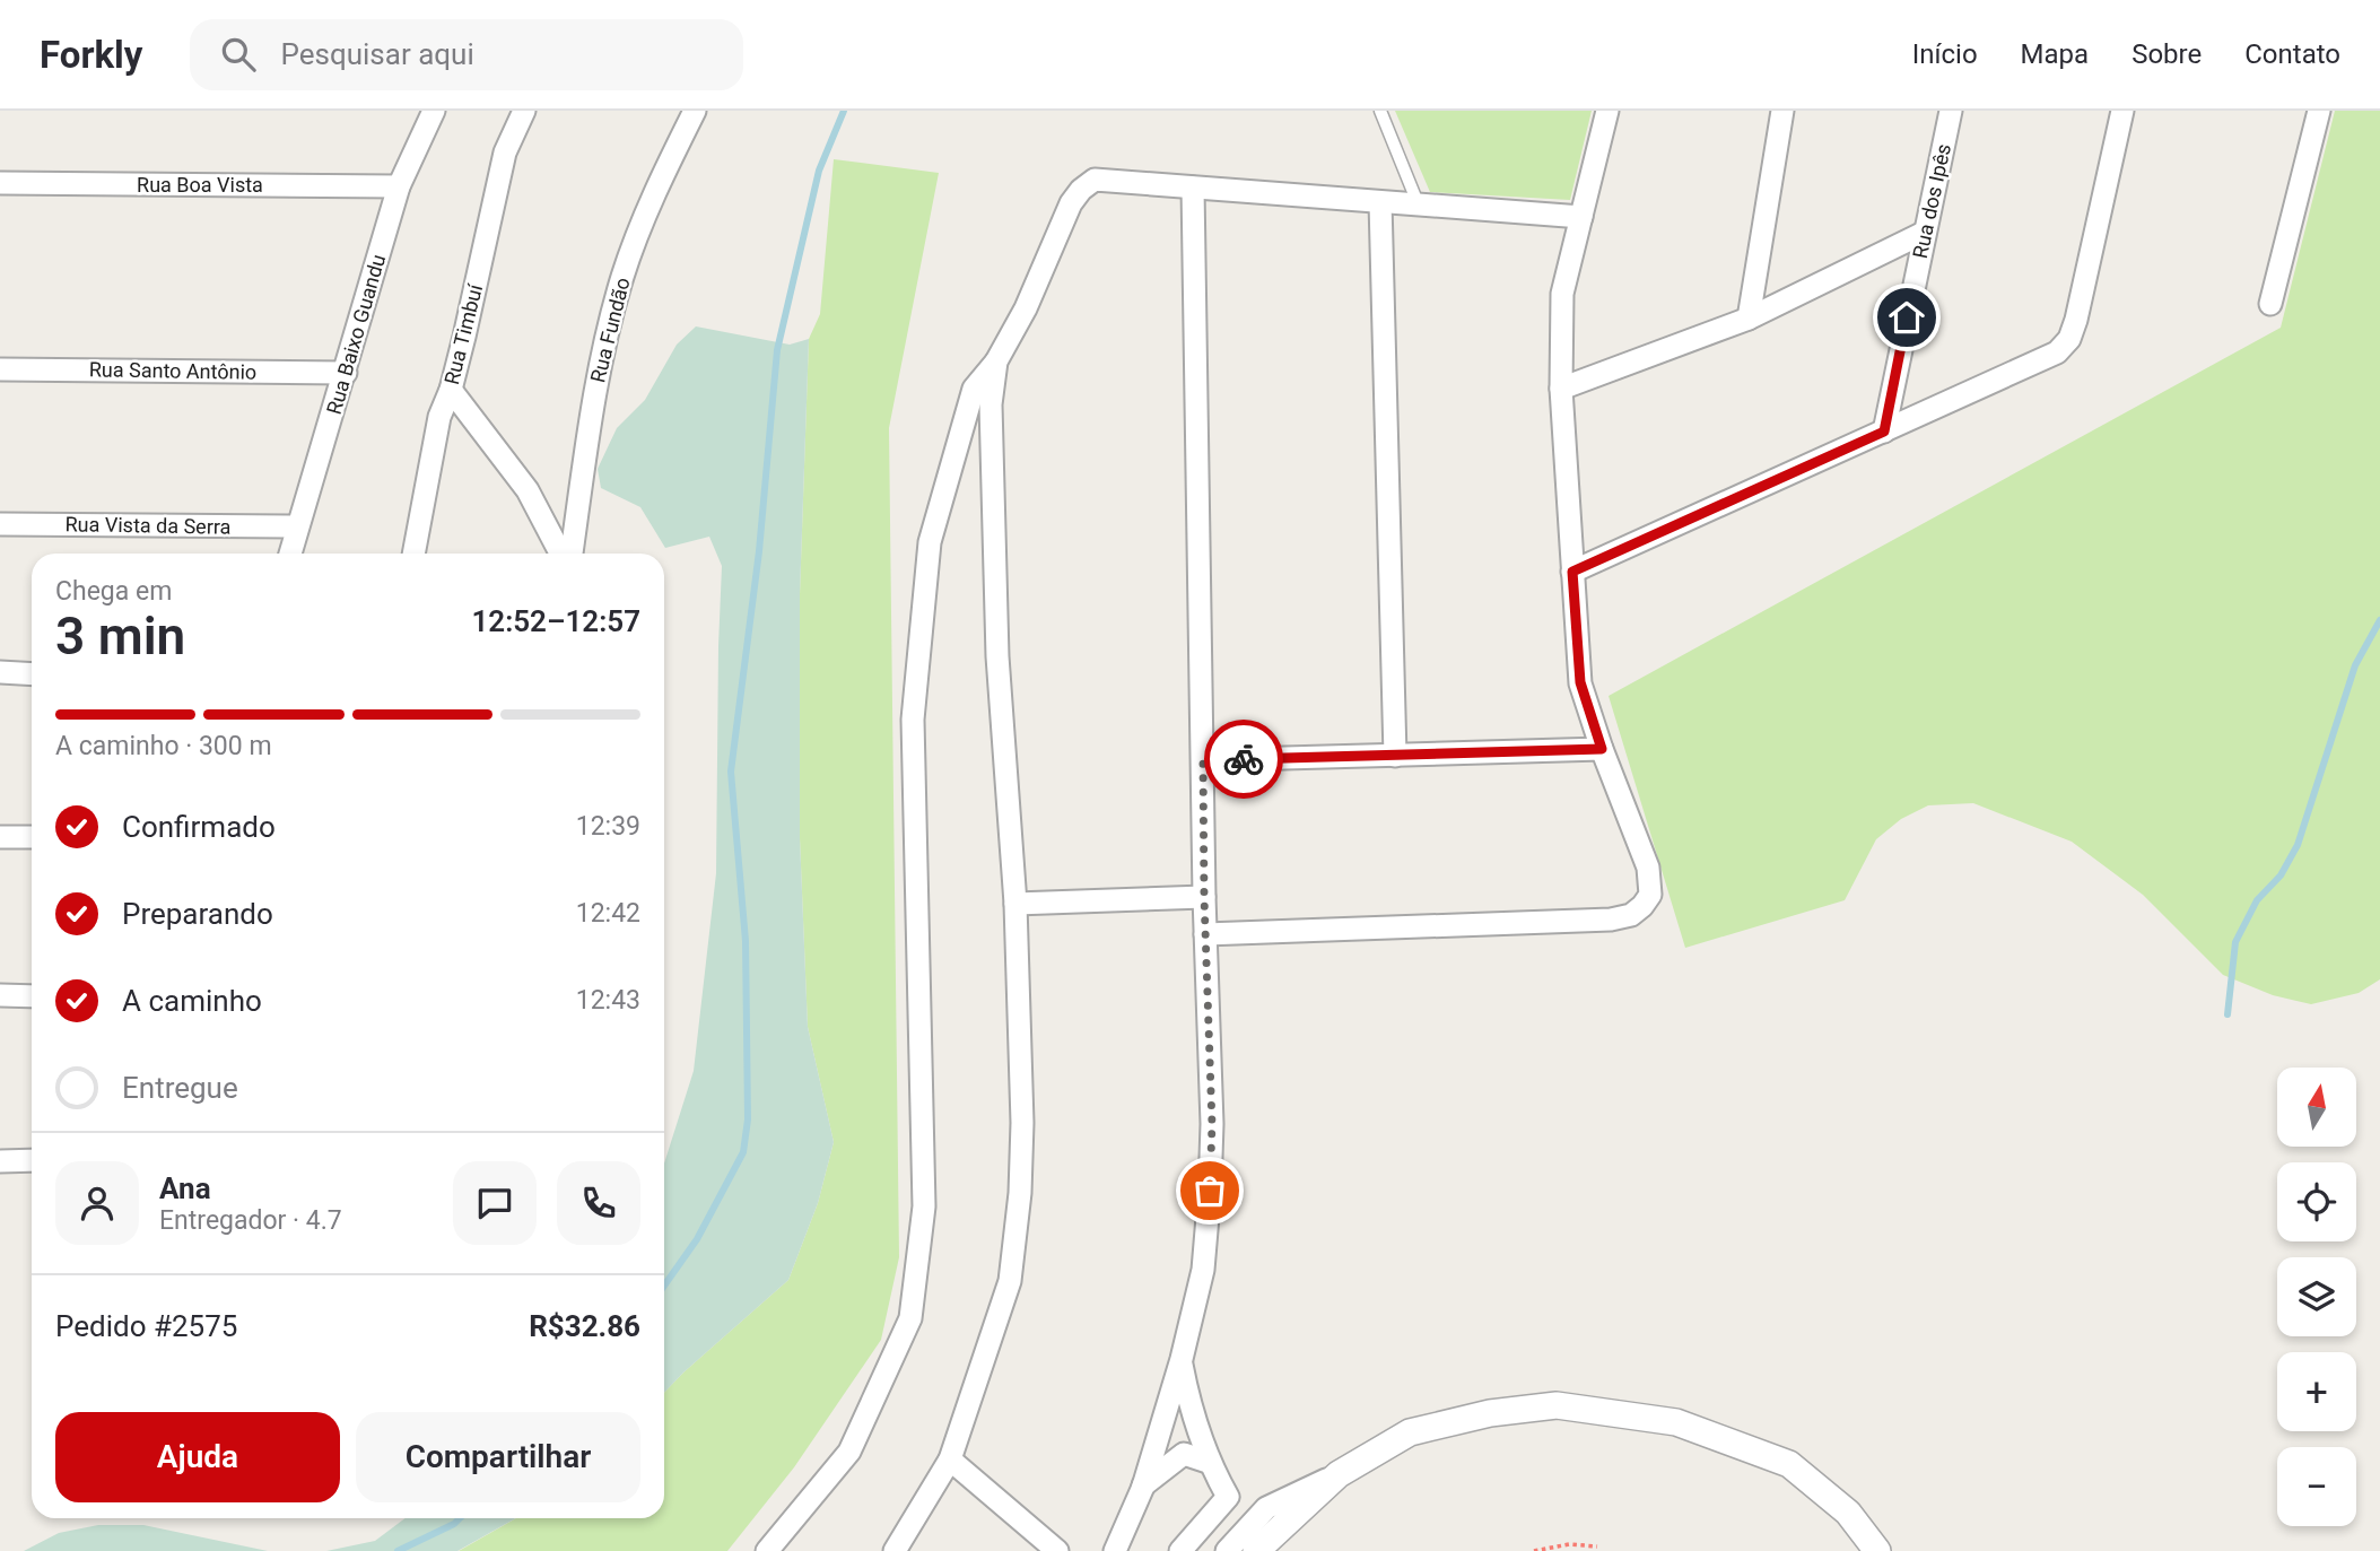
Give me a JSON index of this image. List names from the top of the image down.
{
  "streets": {
    "street": [
      "Rua Boa Vista",
      "Rua dos Ipês",
      "Rua Fundão",
      "Rua Baixo Guandu",
      "Rua Timbuí",
      "Rua Santo Antônio",
      "Rua Vista da Serra"
    ]
  },
  "crossings": [
    ["Rua Boa Vista", "Rua Baixo Guandu"],
    ["Rua Baixo Guandu", "Rua Santo Antônio"],
    ["Rua Baixo Guandu", "Rua Vista da Serra"]
  ],
  "north": "top",
  "page": {
    "header": "Forkly",
    "search": "Pesquisar aqui",
    "nav": [
      "Início",
      "Mapa",
      "Sobre",
      "Contato"
    ],
    "heading": ["3 min", "Chega em", "12:52–12:57"],
    "panel": [
      "Ana",
      "Entregador · 4.7",
      "Pedido #2575",
      "R$32.86"
    ],
    "bar": "A caminho · 300 m",
    "list": [
      ["Confirmado", "12:39"],
      ["Preparando", "12:42"],
      ["A caminho", "12:43"],
      "Entregue"
    ],
    "map_buttons": ["+", "−"],
    "buttons": ["Ajuda", "Compartilhar"]
  }
}
